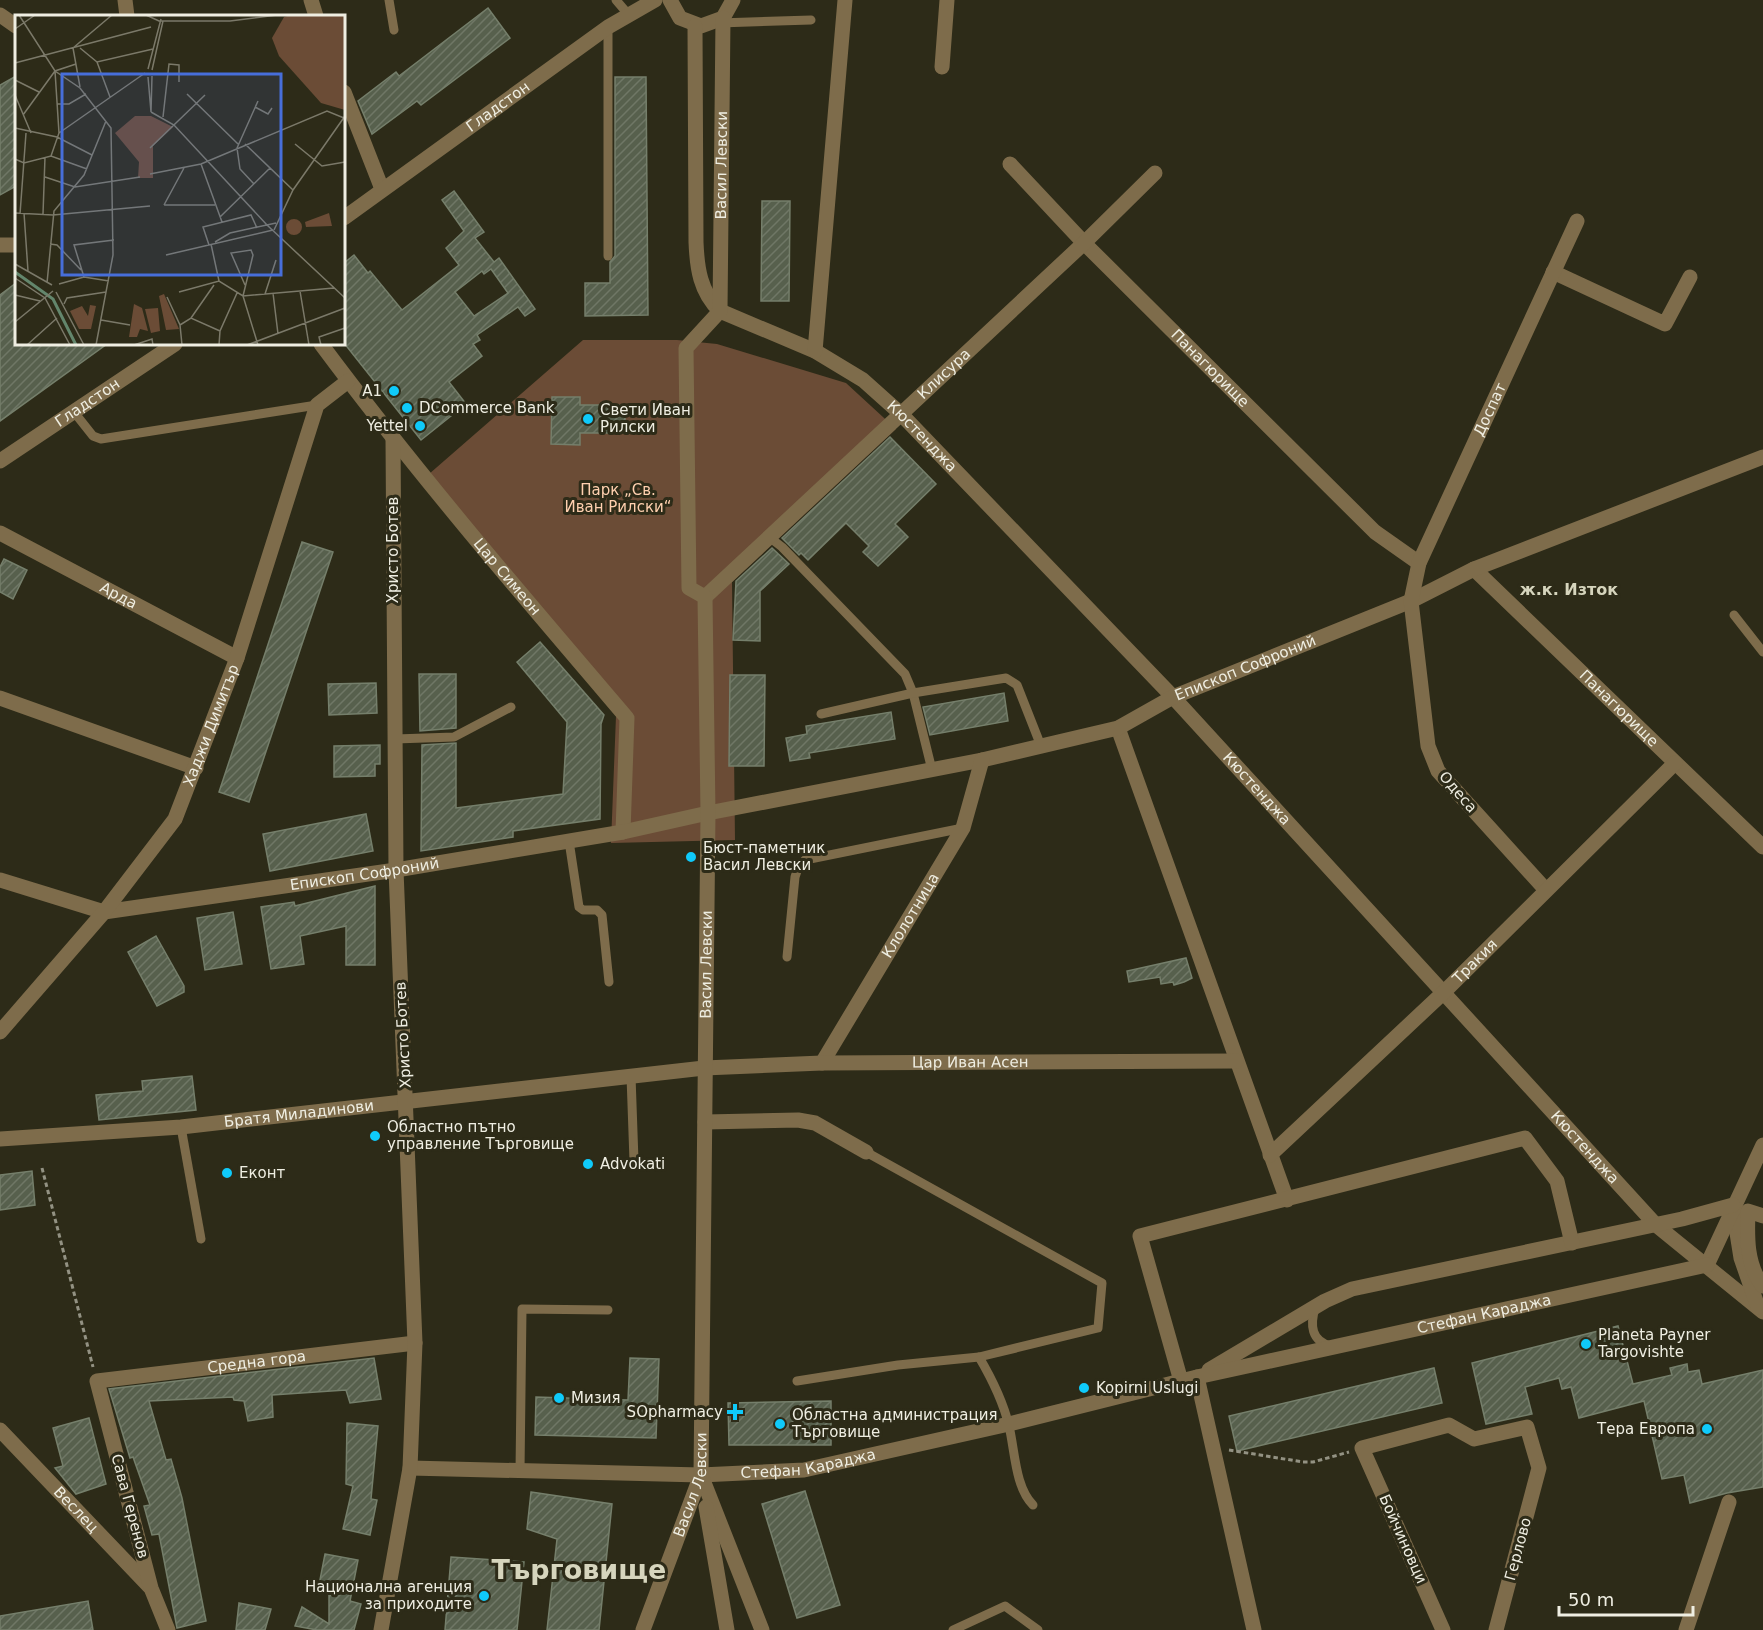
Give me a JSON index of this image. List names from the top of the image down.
{
  "streets": {
    "street": [
      "Гладстон",
      "Васил Левски",
      "Панагюрище",
      "Клисура",
      "Доспат",
      "Кюстенджа",
      "Христо Ботев",
      "Цар Симеон",
      "Арда",
      "Епископ Софроний",
      "Хаджи Димитър",
      "Одеса",
      "Клолотница",
      "Тракия",
      "Цар Иван Асен",
      "Братя Миладинови",
      "Стефан Караджа",
      "Средна гора",
      "Сава Геренов",
      "Веслец",
      "Бойчиновци",
      "Герлово"
    ]
  },
  "crossings": [
    ["Васил Левски", "Клисура"],
    ["Васил Левски", "Кюстенджа"],
    ["Васил Левски", "Епископ Софроний"],
    ["Васил Левски", "Цар Иван Асен"],
    ["Васил Левски", "Братя Миладинови"],
    ["Васил Левски", "Стефан Караджа"],
    ["Панагюрище", "Клисура"],
    ["Панагюрище", "Доспат"],
    ["Панагюрище", "Епископ Софроний"],
    ["Панагюрище", "Тракия"],
    ["Клисура", "Кюстенджа"],
    ["Доспат", "Епископ Софроний"],
    ["Доспат", "Одеса"],
    ["Кюстенджа", "Епископ Софроний"],
    ["Кюстенджа", "Тракия"],
    ["Кюстенджа", "Стефан Караджа"],
    ["Христо Ботев", "Цар Симеон"],
    ["Христо Ботев", "Епископ Софроний"],
    ["Христо Ботев", "Братя Миладинови"],
    ["Христо Ботев", "Стефан Караджа"],
    ["Христо Ботев", "Средна гора"],
    ["Цар Симеон", "Епископ Софроний"],
    ["Арда", "Хаджи Димитър"],
    ["Епископ Софроний", "Хаджи Димитър"],
    ["Епископ Софроний", "Одеса"],
    ["Епископ Софроний", "Клолотница"],
    ["Одеса", "Тракия"],
    ["Клолотница", "Цар Иван Асен"],
    ["Цар Иван Асен", "Братя Миладинови"],
    ["Средна гора", "Сава Геренов"],
    ["Сава Геренов", "Веслец"],
    ["Бойчиновци", "Герлово"]
  ],
  "districts": ["ж.к. Изток", "Търговище"],
  "parks": ["Парк „Св. Иван Рилски“"],
  "places": {
    "other": [
      "A1",
      "DCommerce Bank",
      "Свети Иван Рилски",
      "Yettel",
      "Бюст-паметник Васил Левски",
      "Областно пътно управление Търговище",
      "Advokati",
      "Еконт",
      "Planeta Payner Targovishte",
      "Kopirni Uslugi",
      "Мизия",
      "Областна администрация Търговище",
      "Тера Европа",
      "Национална агенция за приходите"
    ],
    "health": ["SOpharmacy"]
  },
  "scale_bar": "50 m"
}
